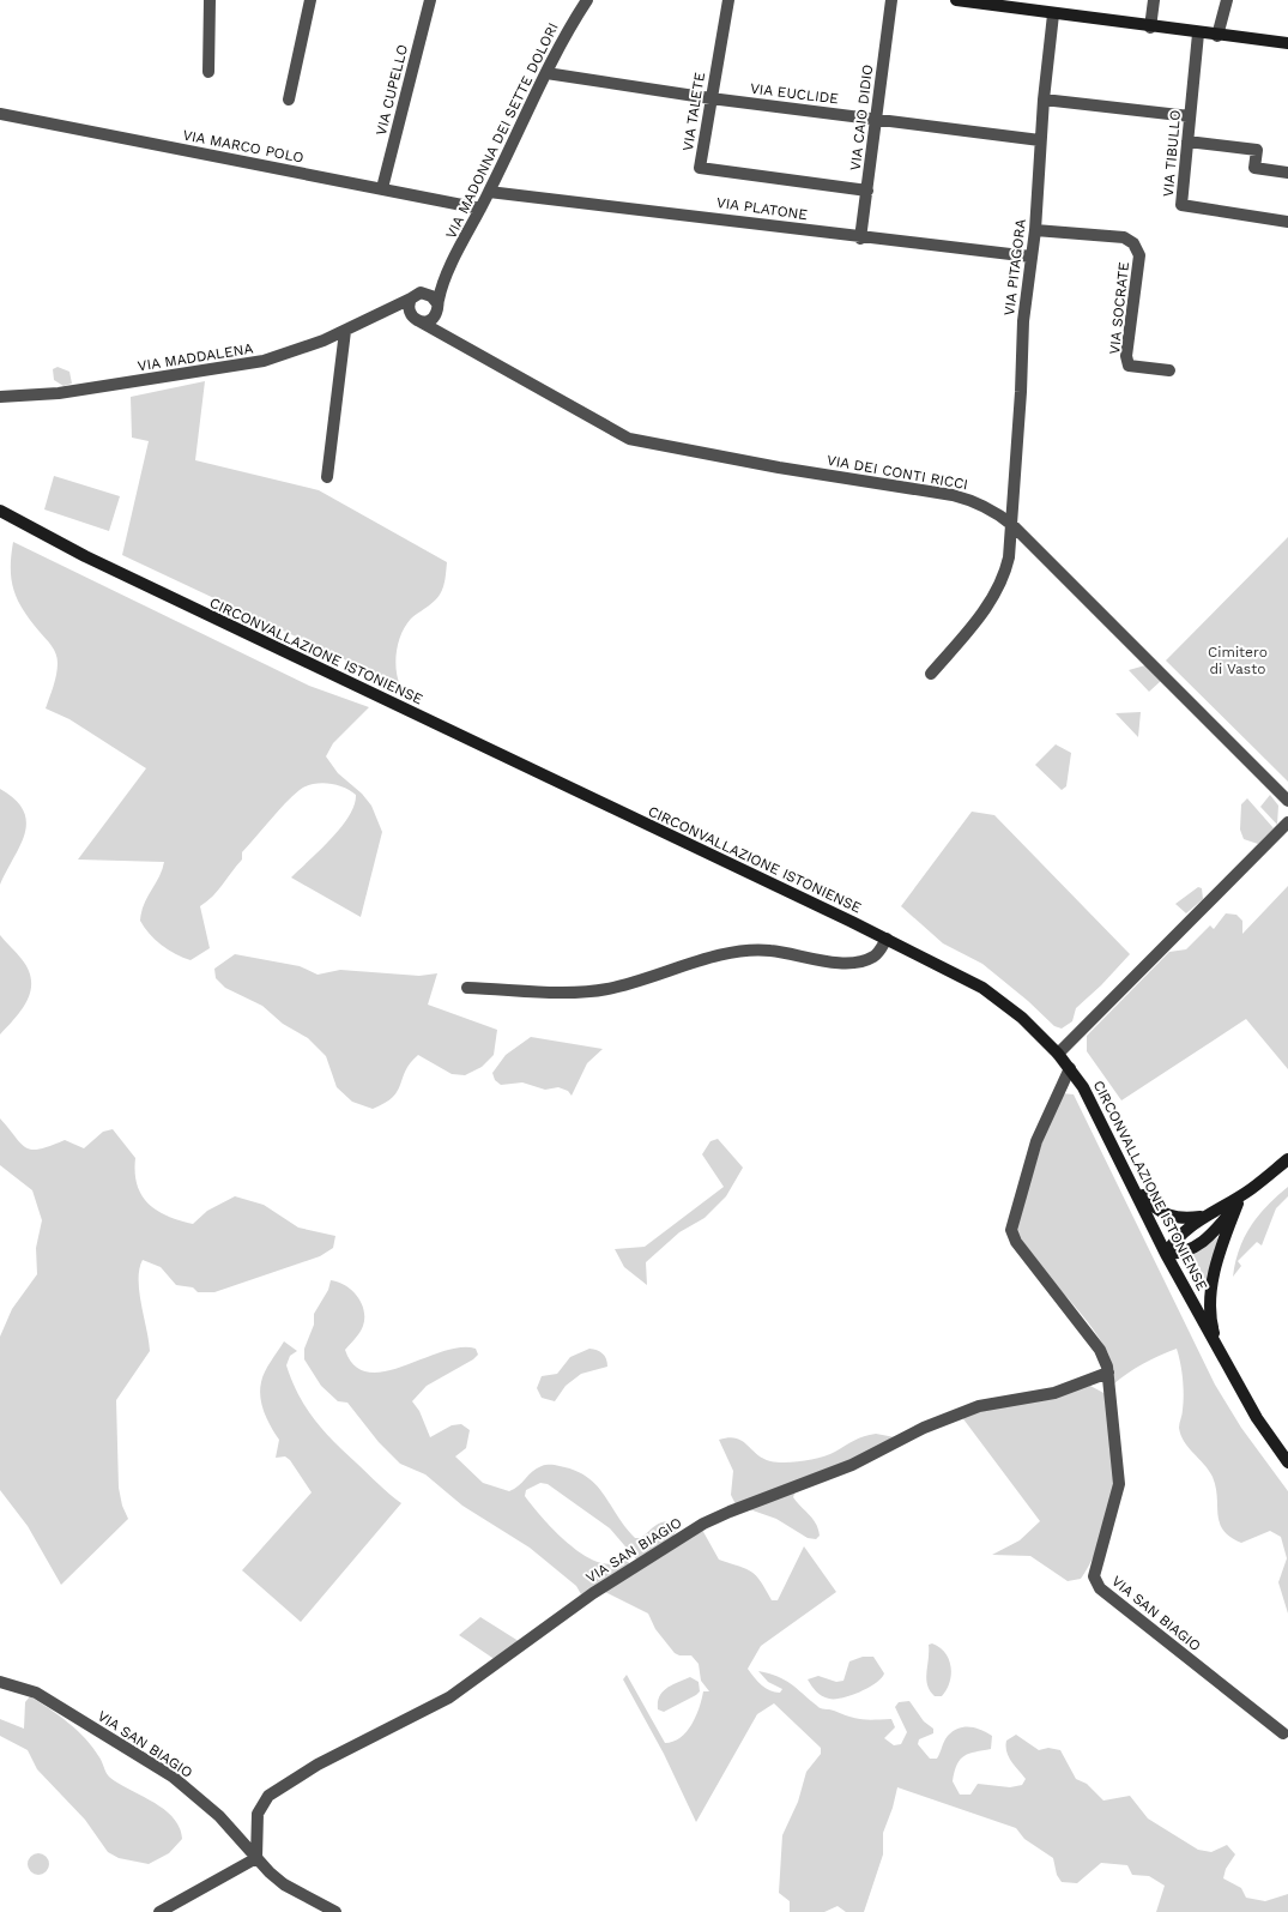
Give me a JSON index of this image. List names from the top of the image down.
{
  "streets": {
    "main road": ["CIRCONVALLAZIONE ISTONIENSE"],
    "street": [
      "VIA CUPELLO",
      "VIA EUCLIDE",
      "VIA TALETE",
      "VIA CAIO DIDIO",
      "VIA MADONNA DEI SETTE DOLORI",
      "VIA MARCO POLO",
      "VIA TIBULLO",
      "VIA PLATONE",
      "VIA PITAGORA",
      "VIA SOCRATE",
      "VIA MADDALENA",
      "VIA DEI CONTI RICCI",
      "VIA SAN BIAGIO"
    ]
  },
  "crossings": [
    ["VIA CUPELLO", "VIA MARCO POLO"],
    ["VIA EUCLIDE", "VIA TALETE"],
    ["VIA EUCLIDE", "VIA CAIO DIDIO"],
    ["VIA EUCLIDE", "VIA MADONNA DEI SETTE DOLORI"],
    ["VIA EUCLIDE", "VIA PITAGORA"],
    ["VIA TALETE", "VIA CAIO DIDIO"],
    ["VIA CAIO DIDIO", "VIA PLATONE"],
    ["VIA MADONNA DEI SETTE DOLORI", "VIA MARCO POLO"],
    ["VIA MADONNA DEI SETTE DOLORI", "VIA PLATONE"],
    ["VIA MADONNA DEI SETTE DOLORI", "VIA MADDALENA"],
    ["VIA MADONNA DEI SETTE DOLORI", "VIA DEI CONTI RICCI"],
    ["VIA PLATONE", "VIA PITAGORA"],
    ["VIA PITAGORA", "VIA SOCRATE"],
    ["VIA PITAGORA", "VIA DEI CONTI RICCI"],
    ["VIA MADDALENA", "VIA DEI CONTI RICCI"],
    ["CIRCONVALLAZIONE ISTONIENSE", "VIA SAN BIAGIO"]
  ],
  "parks": ["Cimitero di Vasto"]
}
